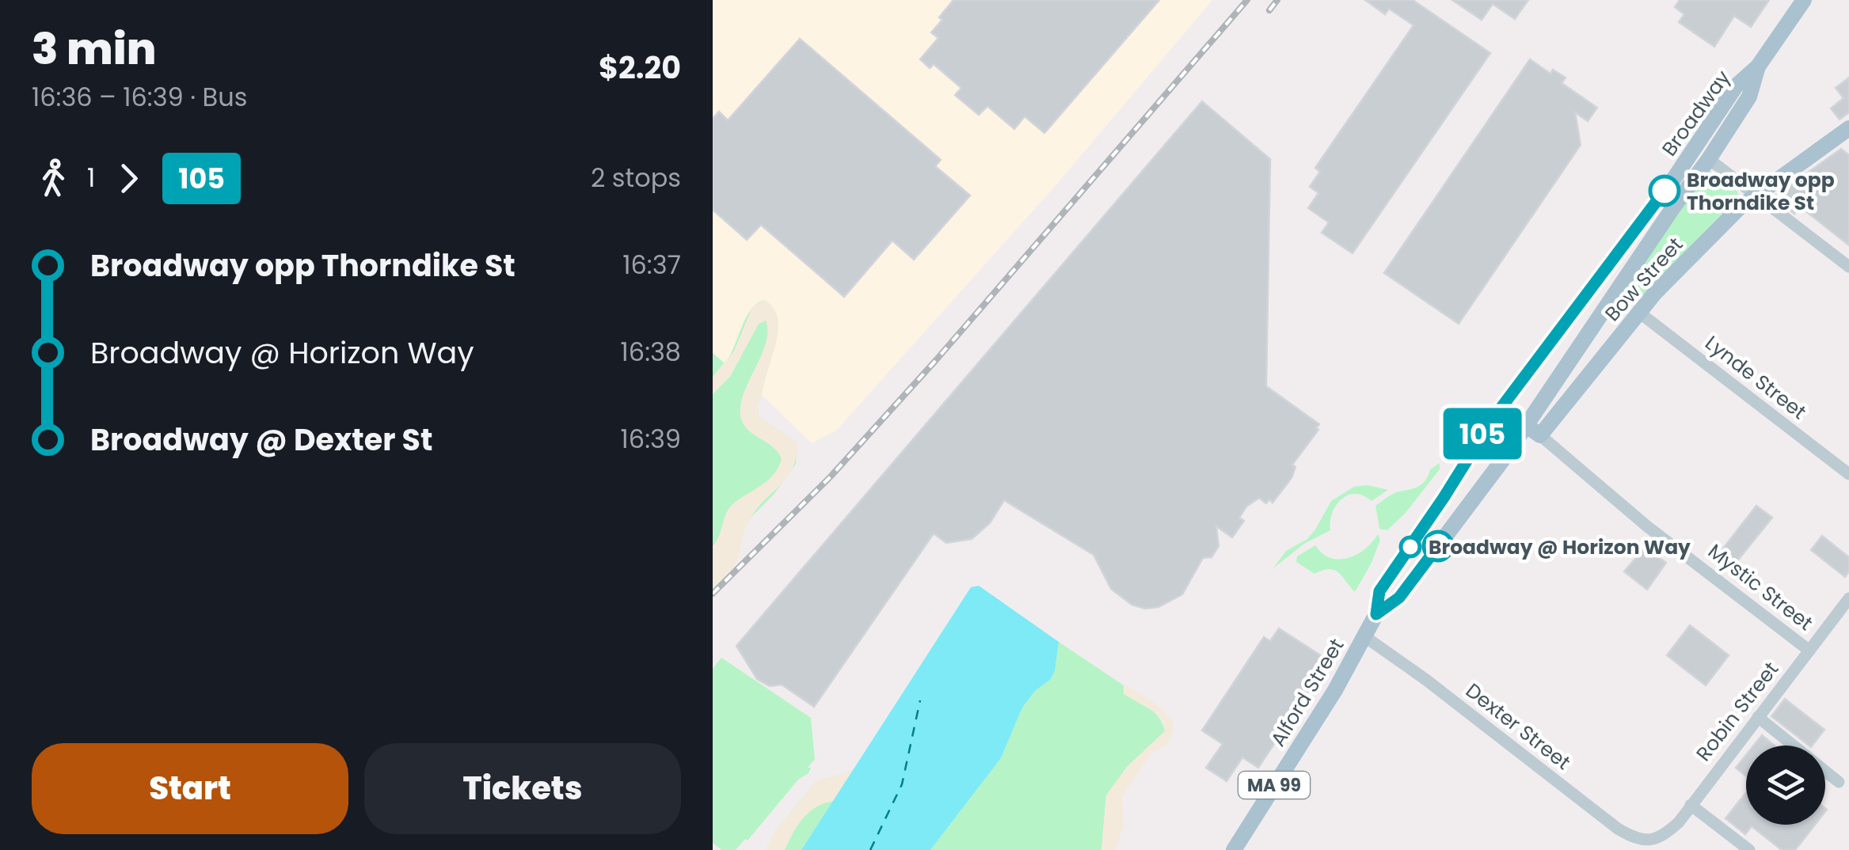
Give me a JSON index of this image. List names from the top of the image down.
{
  "streets": {
    "main road": [
      "Broadway",
      "Bow Street",
      "Alford Street",
      "MA 99"
    ],
    "street": [
      "Lynde Street",
      "Mystic Street",
      "Robin Street",
      "Dexter Street"
    ]
  },
  "crossings": [
    ["Broadway", "Alford Street"],
    ["Broadway", "Dexter Street"],
    ["Bow Street", "Lynde Street"],
    ["Bow Street", "Mystic Street"],
    ["Mystic Street", "Robin Street"],
    ["Alford Street", "Dexter Street"],
    ["Robin Street", "Dexter Street"]
  ],
  "places": ["Broadway opp Thorndike St", "Broadway @ Horizon Way"],
  "lines": ["bus line 105"],
  "page": {
    "heading": ["3 min", "16:36 – 16:39 · Bus", "$2.20"],
    "on_map": "105",
    "legs": ["1", "105", "2 stops"],
    "list": [
      {
        "name": "Broadway opp Thorndike St",
        "value": "16:37"
      },
      {
        "name": "Broadway @ Horizon Way",
        "value": "16:38"
      },
      {
        "name": "Broadway @ Dexter St",
        "value": "16:39"
      }
    ],
    "buttons": ["Start", "Tickets"]
  }
}
